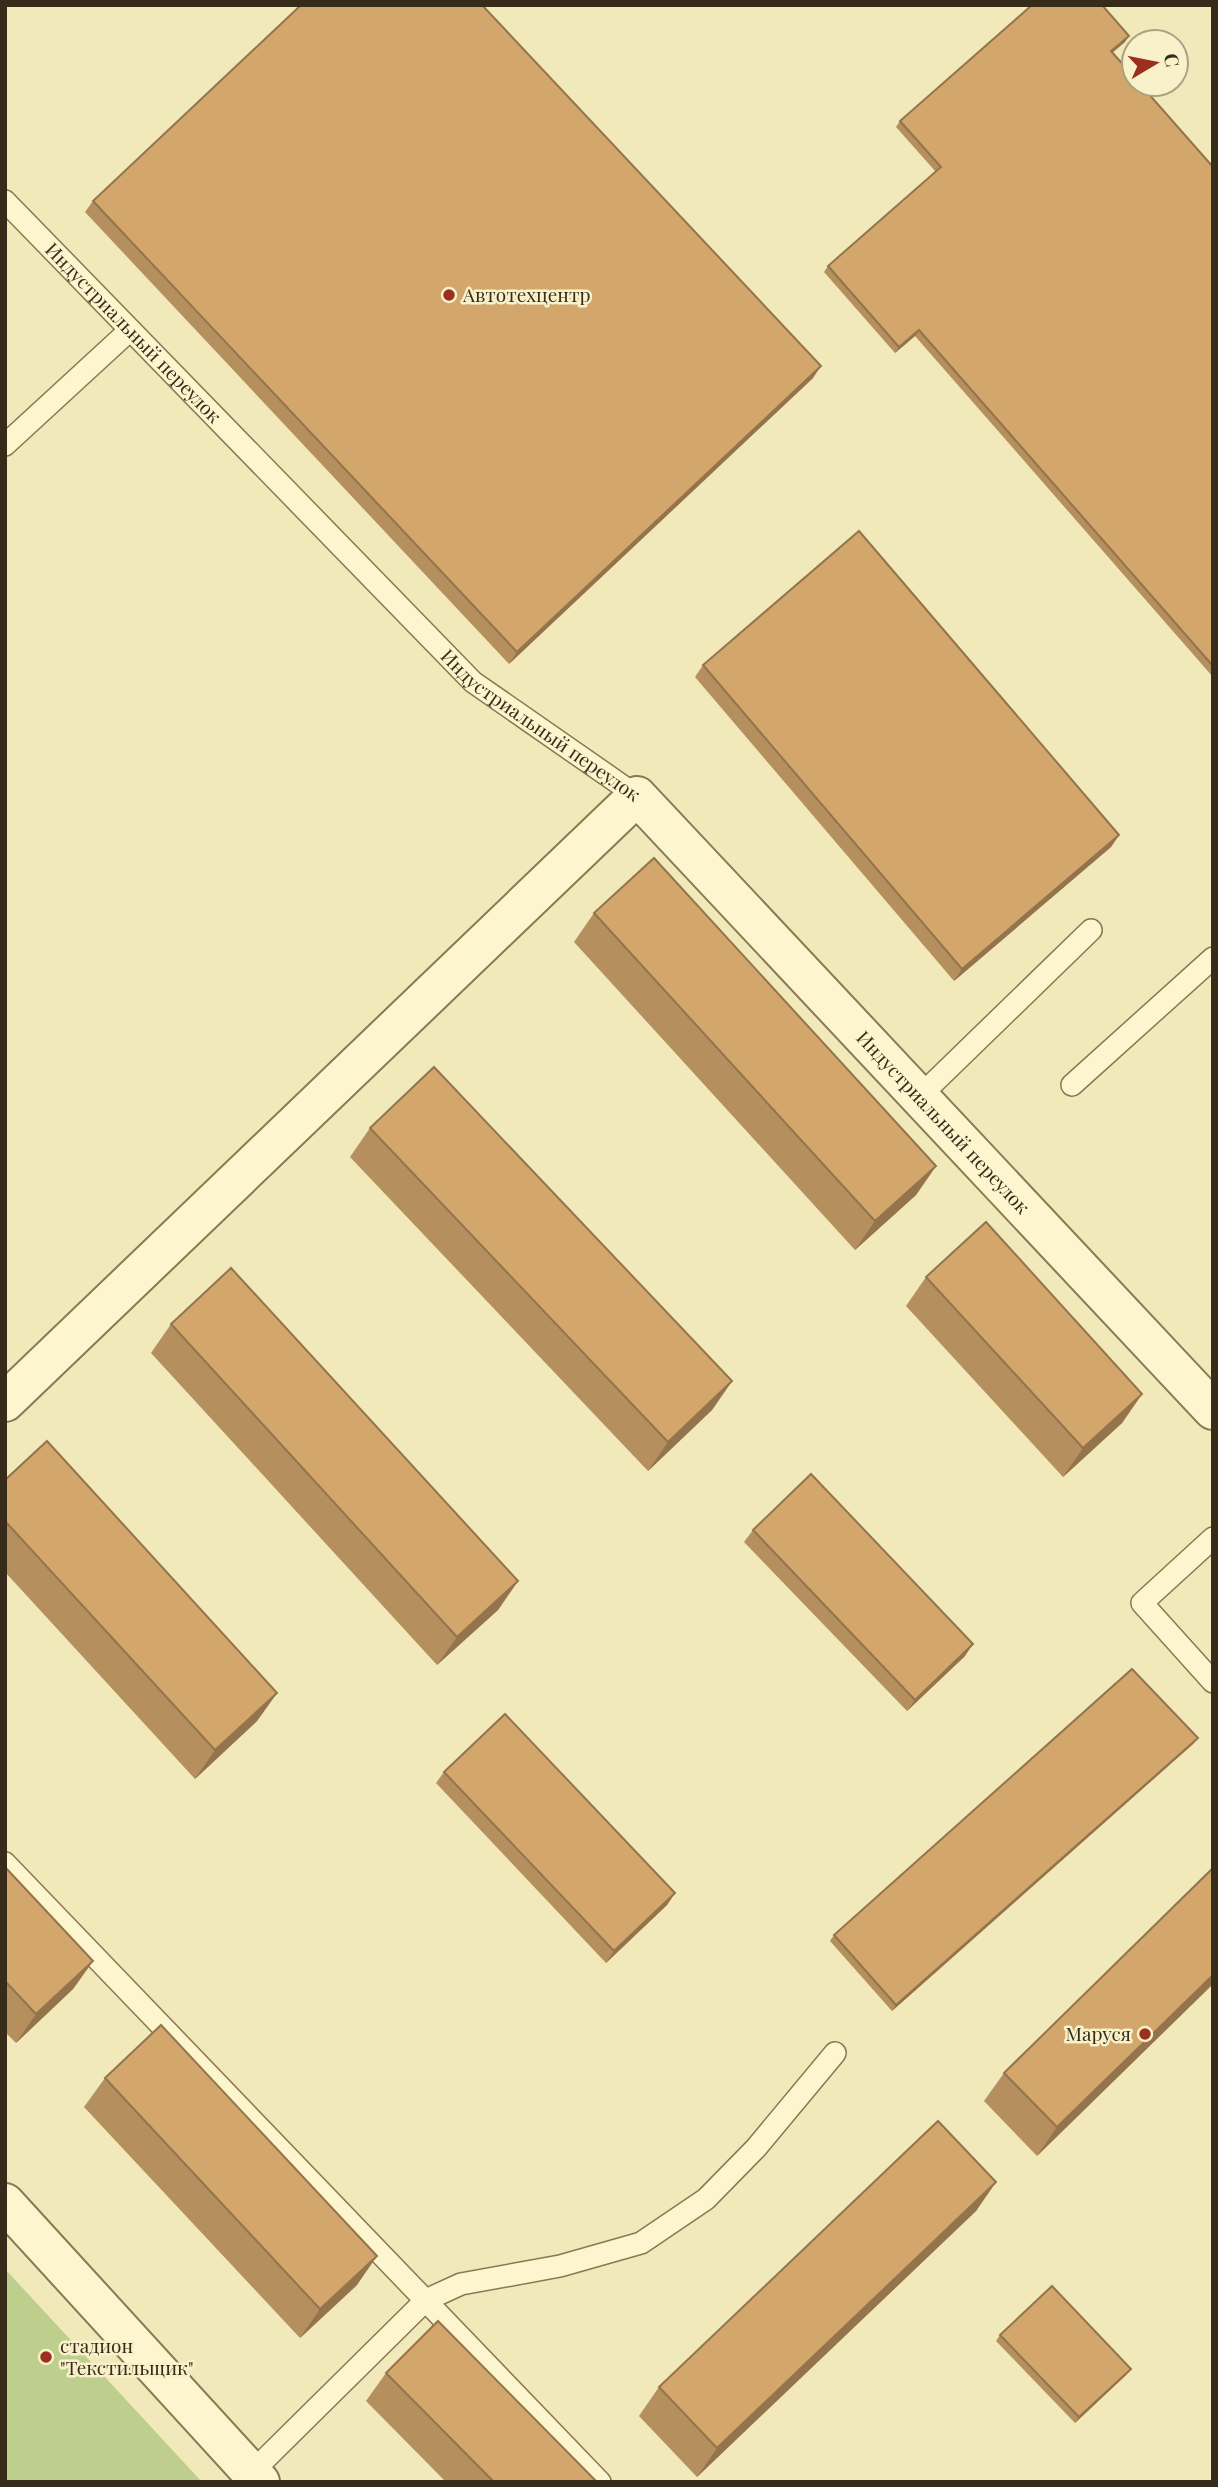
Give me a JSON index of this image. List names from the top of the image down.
{
  "streets": {
    "street": ["Индустриальный переулок"]
  },
  "places": ["Автотехцентр", "Маруся", "стадион \"Текстильщик\""],
  "north": "right"
}
